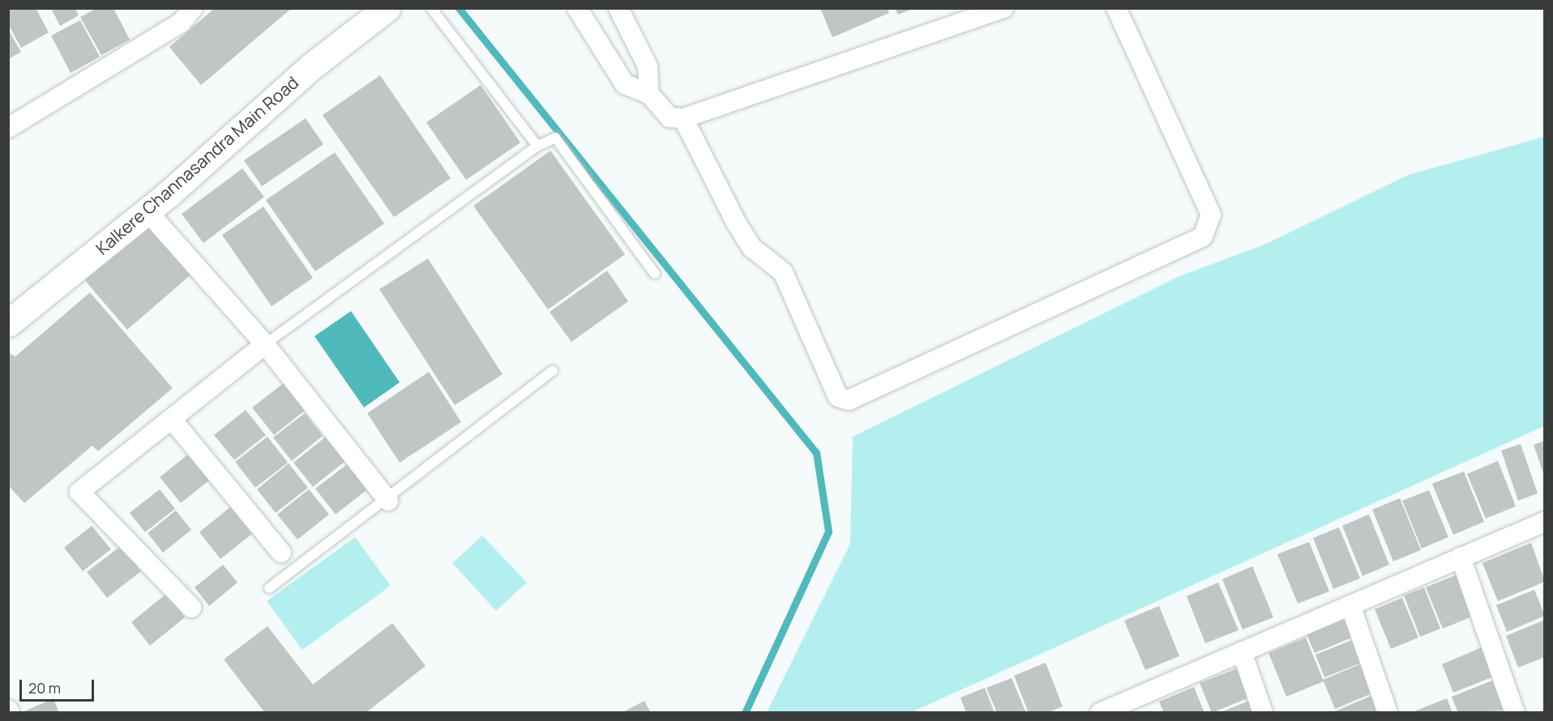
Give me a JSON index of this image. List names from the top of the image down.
{
  "streets": {
    "main road": ["Kalkere Channasandra Main Road"]
  },
  "scale_bar": "20 m"
}
